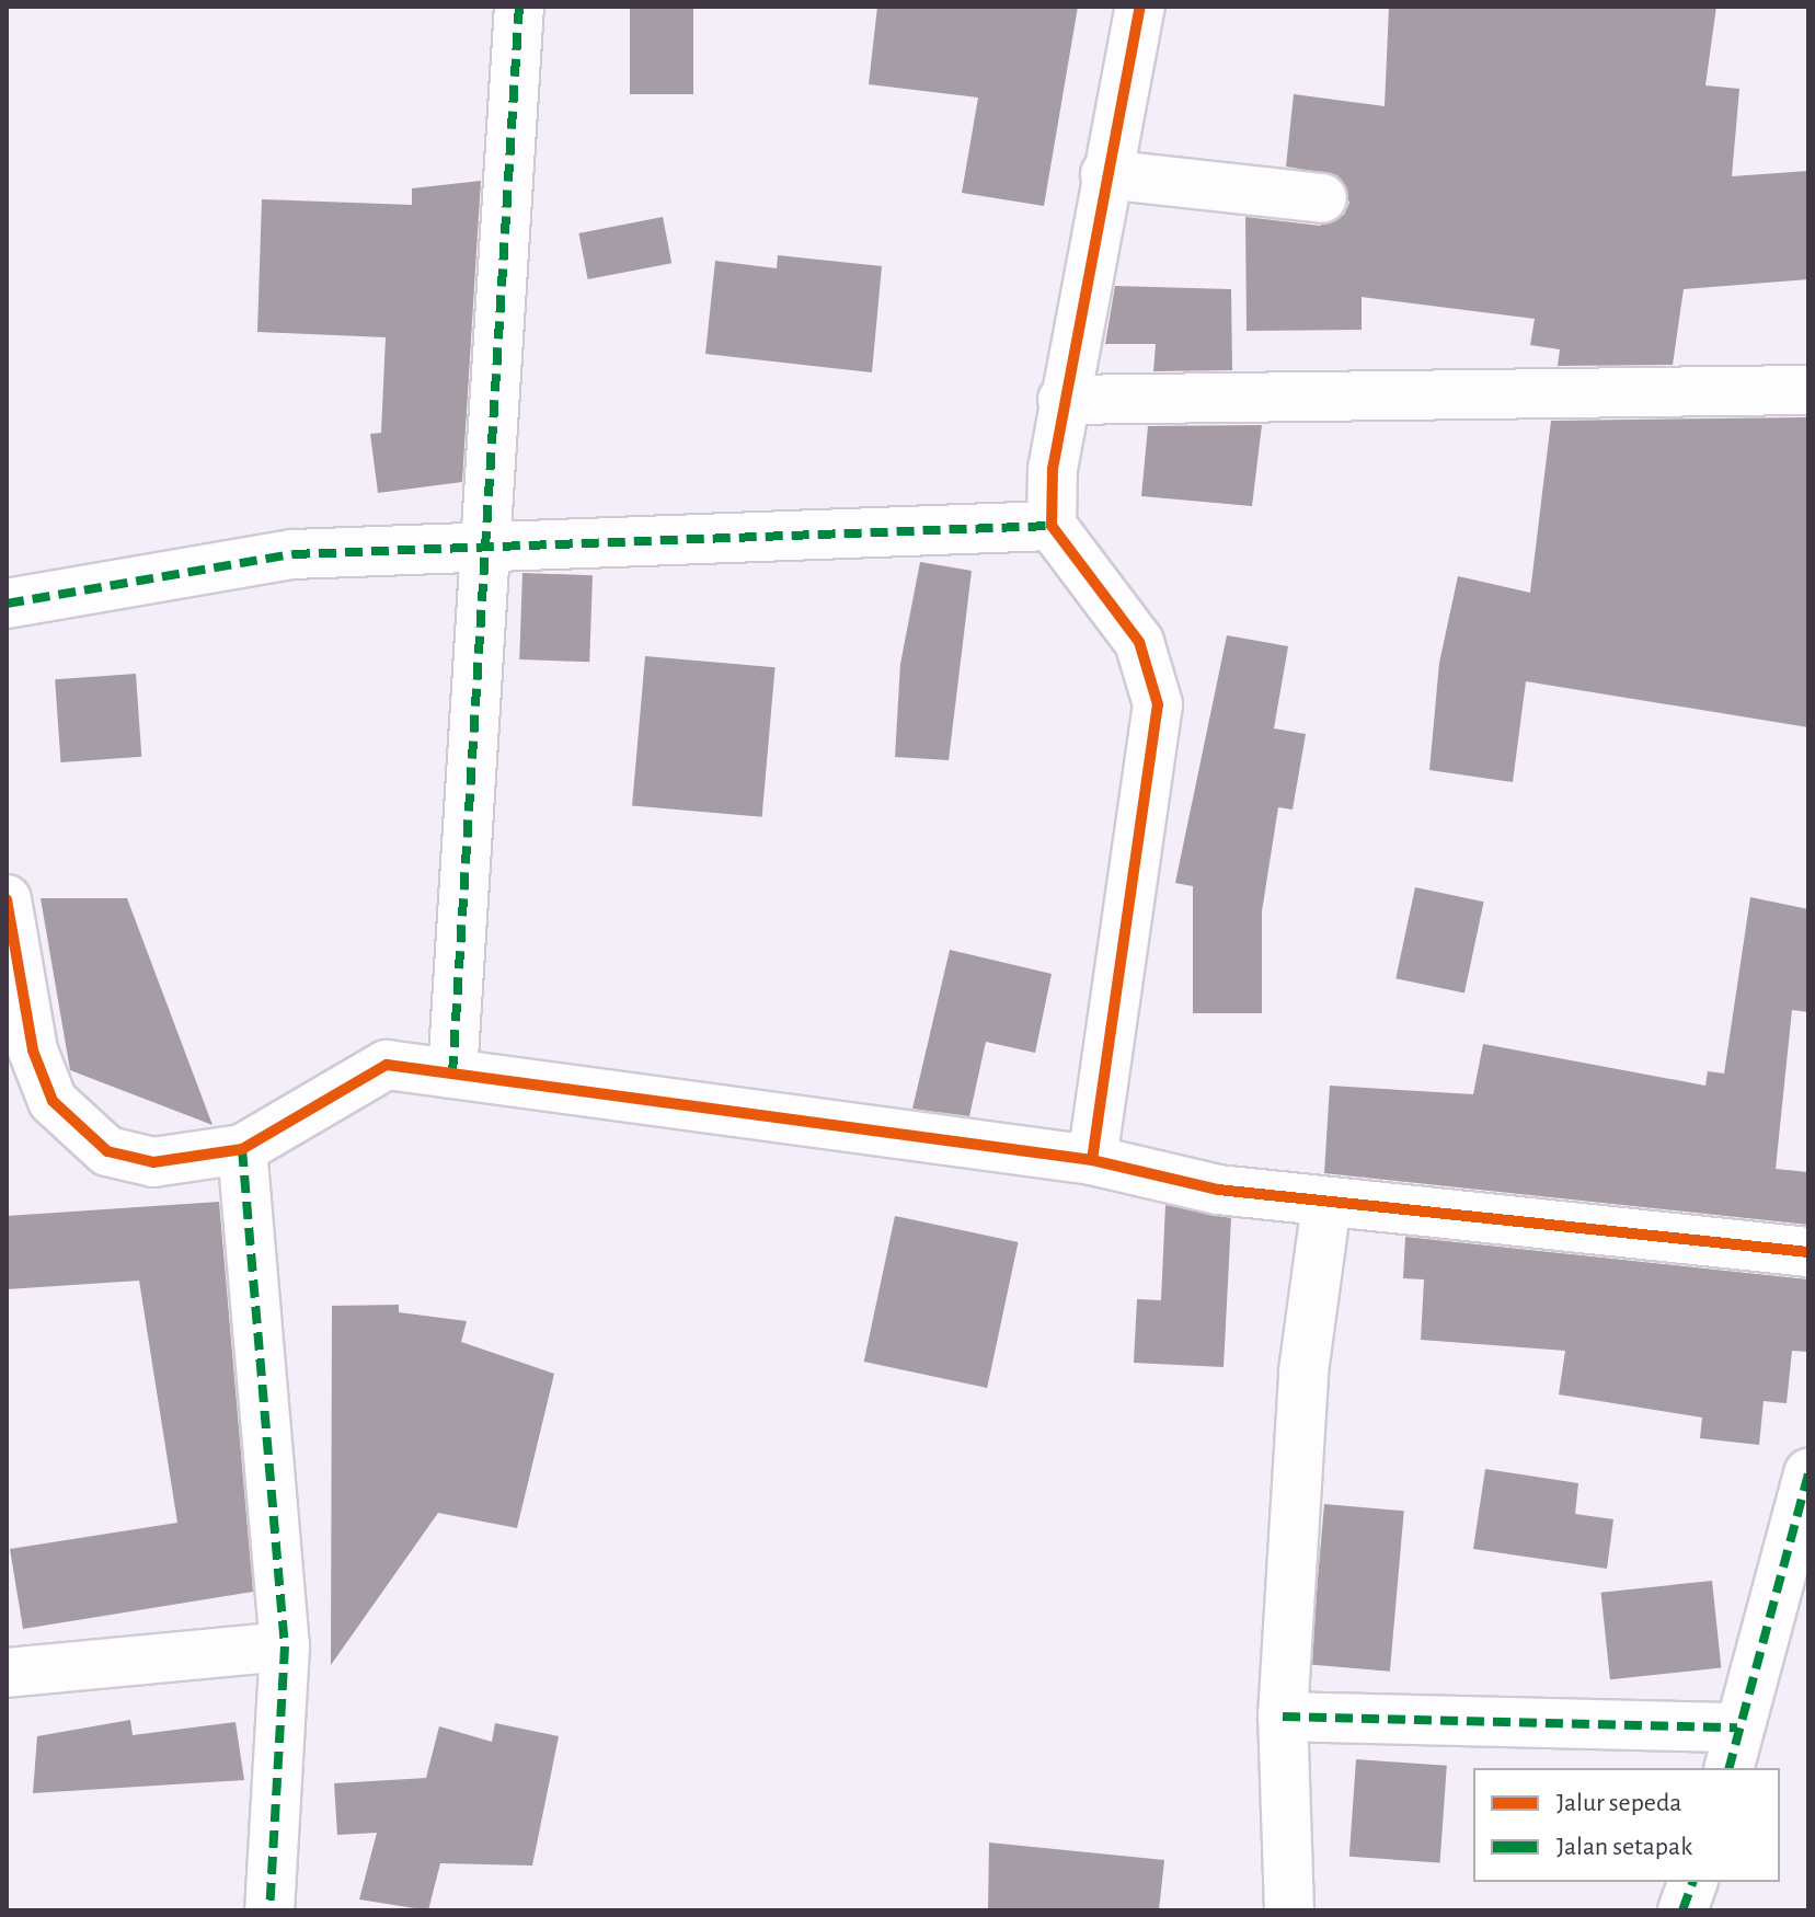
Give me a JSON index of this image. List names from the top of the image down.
{
  "legend": ["Jalur sepeda", "Jalan setapak"]
}
